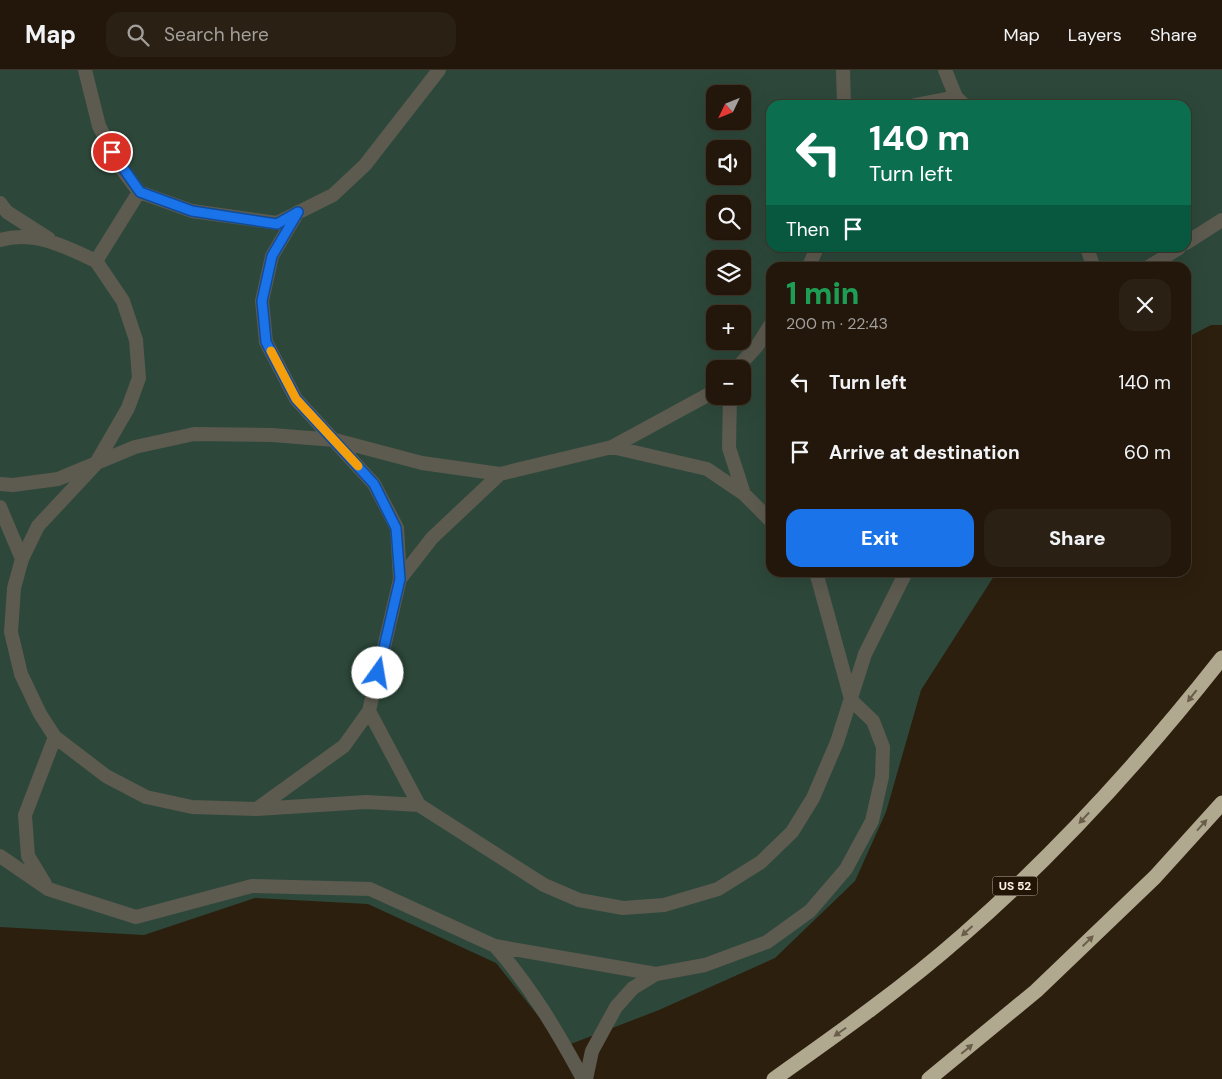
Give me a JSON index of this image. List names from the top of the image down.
{
  "streets": {
    "highway": ["US 52"]
  },
  "north": "bottom left",
  "page": {
    "header": "Map",
    "search": "Search here",
    "nav": ["Map", "Layers", "Share"],
    "map_buttons": ["+", "−"],
    "turn": ["140 m", "Turn left"],
    "then": "Then",
    "heading": ["1 min", "200 m · 22:43"],
    "list": [
      {
        "name": "Turn left",
        "value": "140 m"
      },
      {
        "name": "Arrive at destination",
        "value": "60 m"
      }
    ],
    "buttons": ["Exit", "Share"]
  }
}
